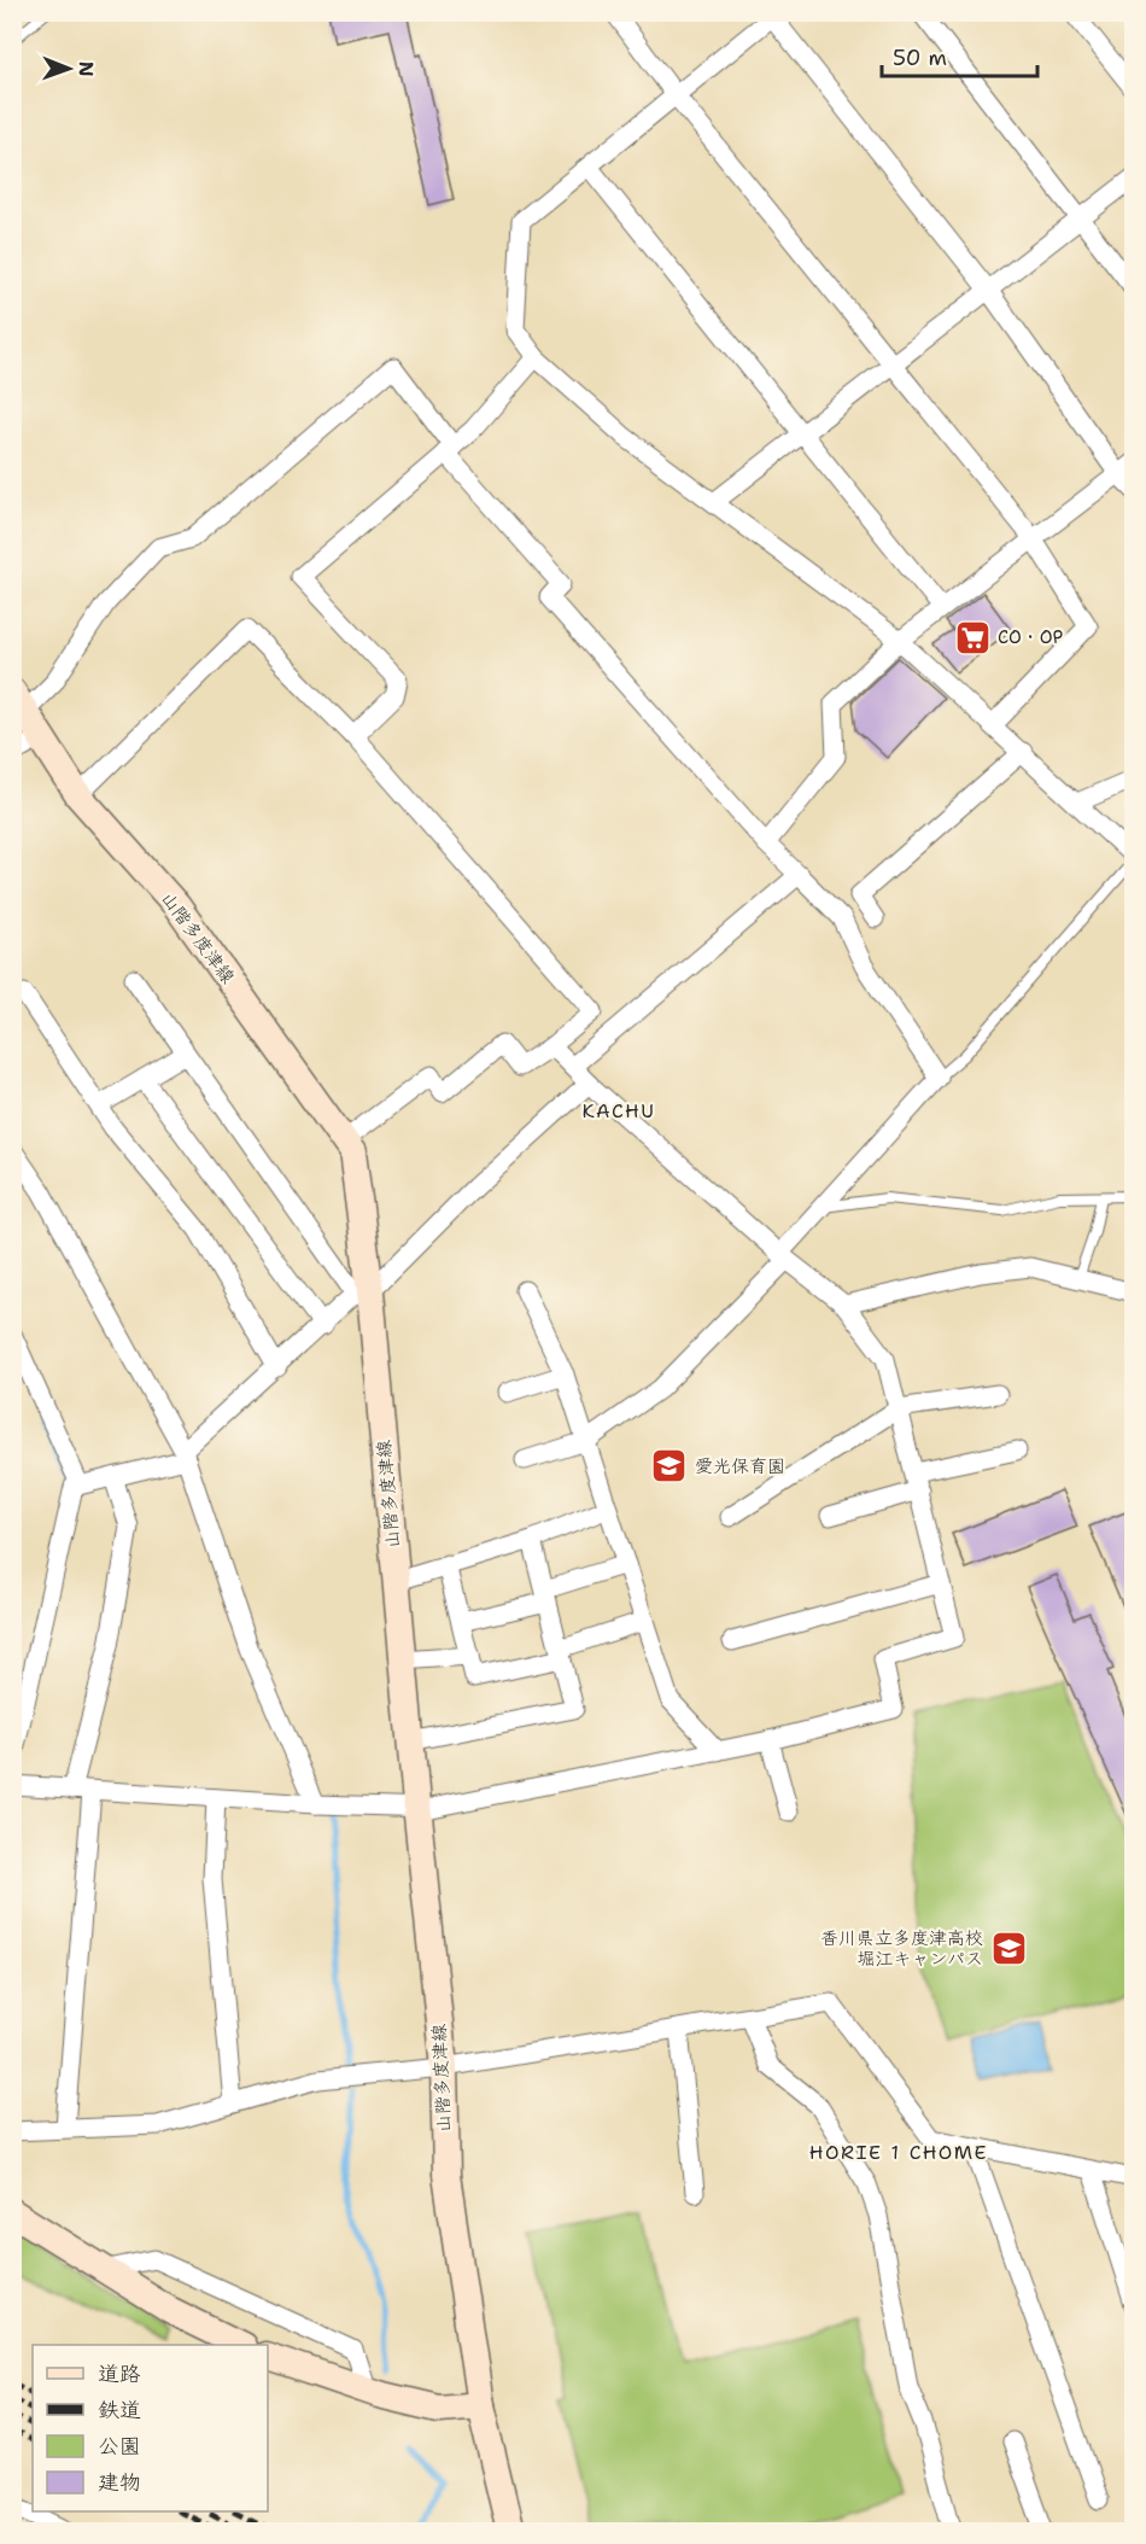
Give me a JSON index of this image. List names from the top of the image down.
{
  "streets": {
    "main road": ["山階多度津線"]
  },
  "districts": ["KACHU", "HORIE 1 CHOME"],
  "places": {
    "supermarket": ["CO・OP"],
    "school or university": ["愛光保育園", "香川県立多度津高校 堀江キャンパス"]
  },
  "legend": [
    "道路",
    "鉄道",
    "公園",
    "建物"
  ],
  "scale_bar": "50 m",
  "north": "right"
}
